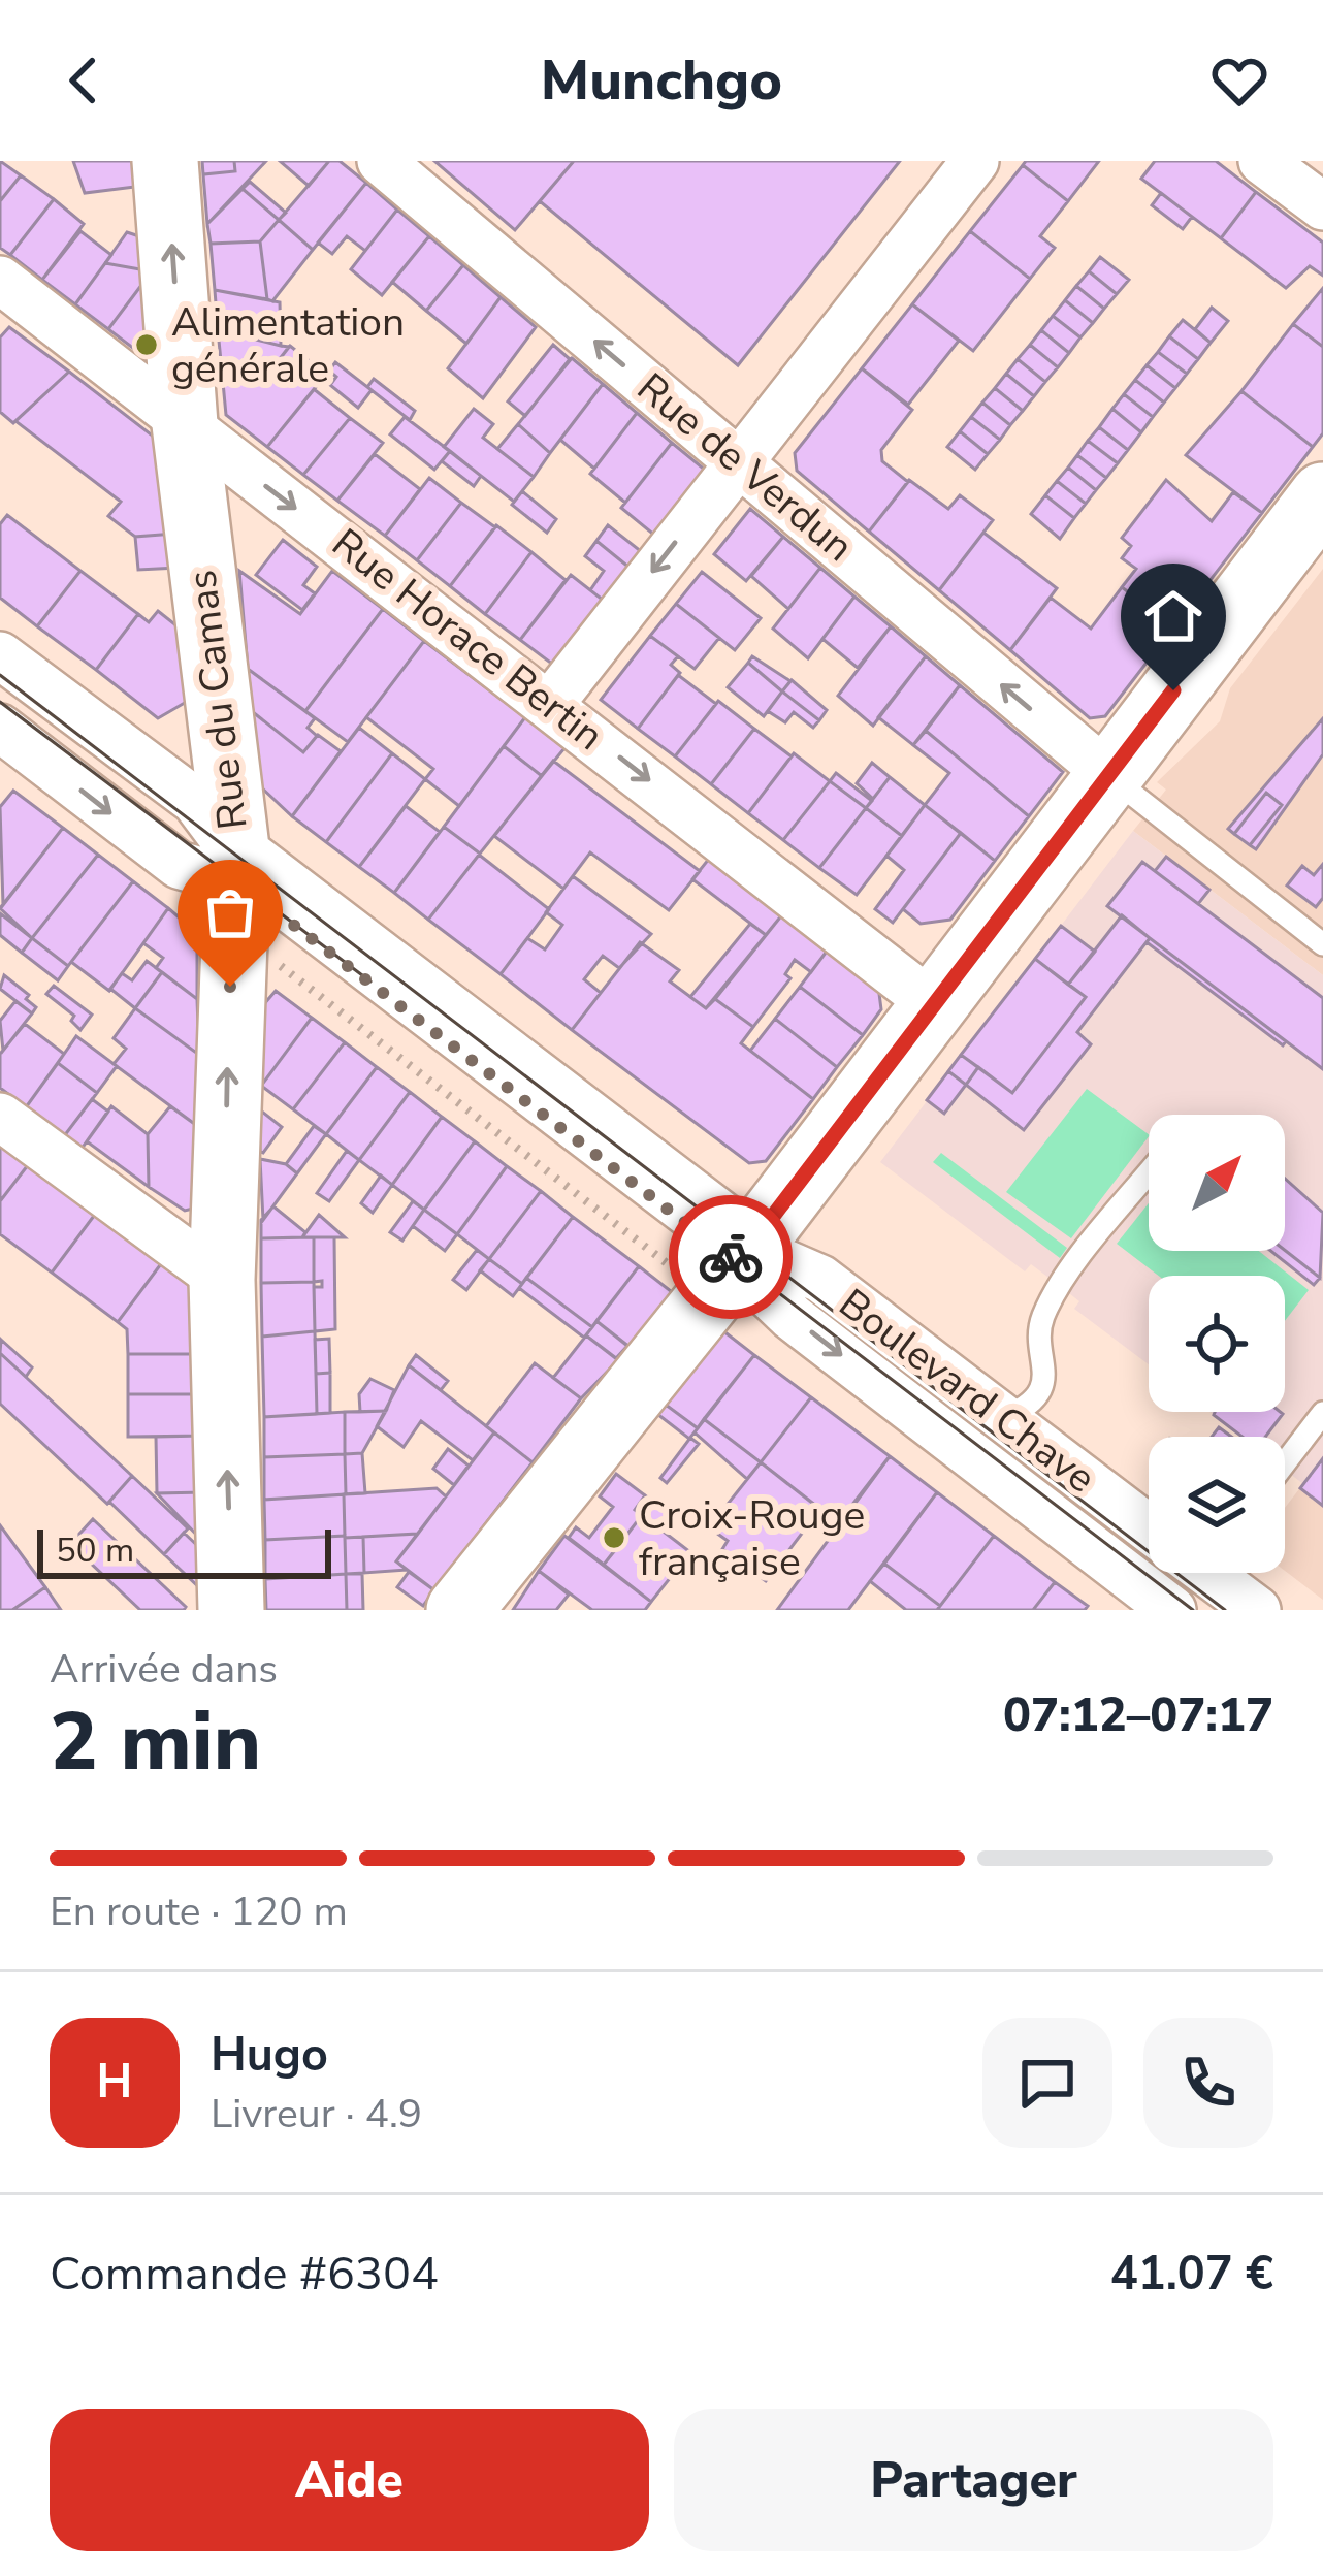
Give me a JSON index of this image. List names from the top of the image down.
{
  "streets": {
    "street": [
      "Rue de Verdun",
      "Rue Horace Bertin",
      "Rue du Camas",
      "Boulevard Chave"
    ]
  },
  "crossings": [
    ["Rue Horace Bertin", "Rue du Camas"],
    ["Rue du Camas", "Boulevard Chave"]
  ],
  "one_way": ["Rue de Verdun", "Rue Horace Bertin", "Rue du Camas"],
  "places": ["Alimentation générale", "Croix-Rouge française"],
  "scale_bar": "50 m",
  "north": "top right",
  "page": {
    "header": "Munchgo",
    "scale": "50 m",
    "heading": ["2 min", "Arrivée dans", "07:12–07:17"],
    "panel": [
      "Hugo",
      "Livreur · 4.9",
      "Commande #6304",
      "41.07 €"
    ],
    "bar": "En route · 120 m",
    "round": "H",
    "buttons": ["Aide", "Partager"]
  }
}
